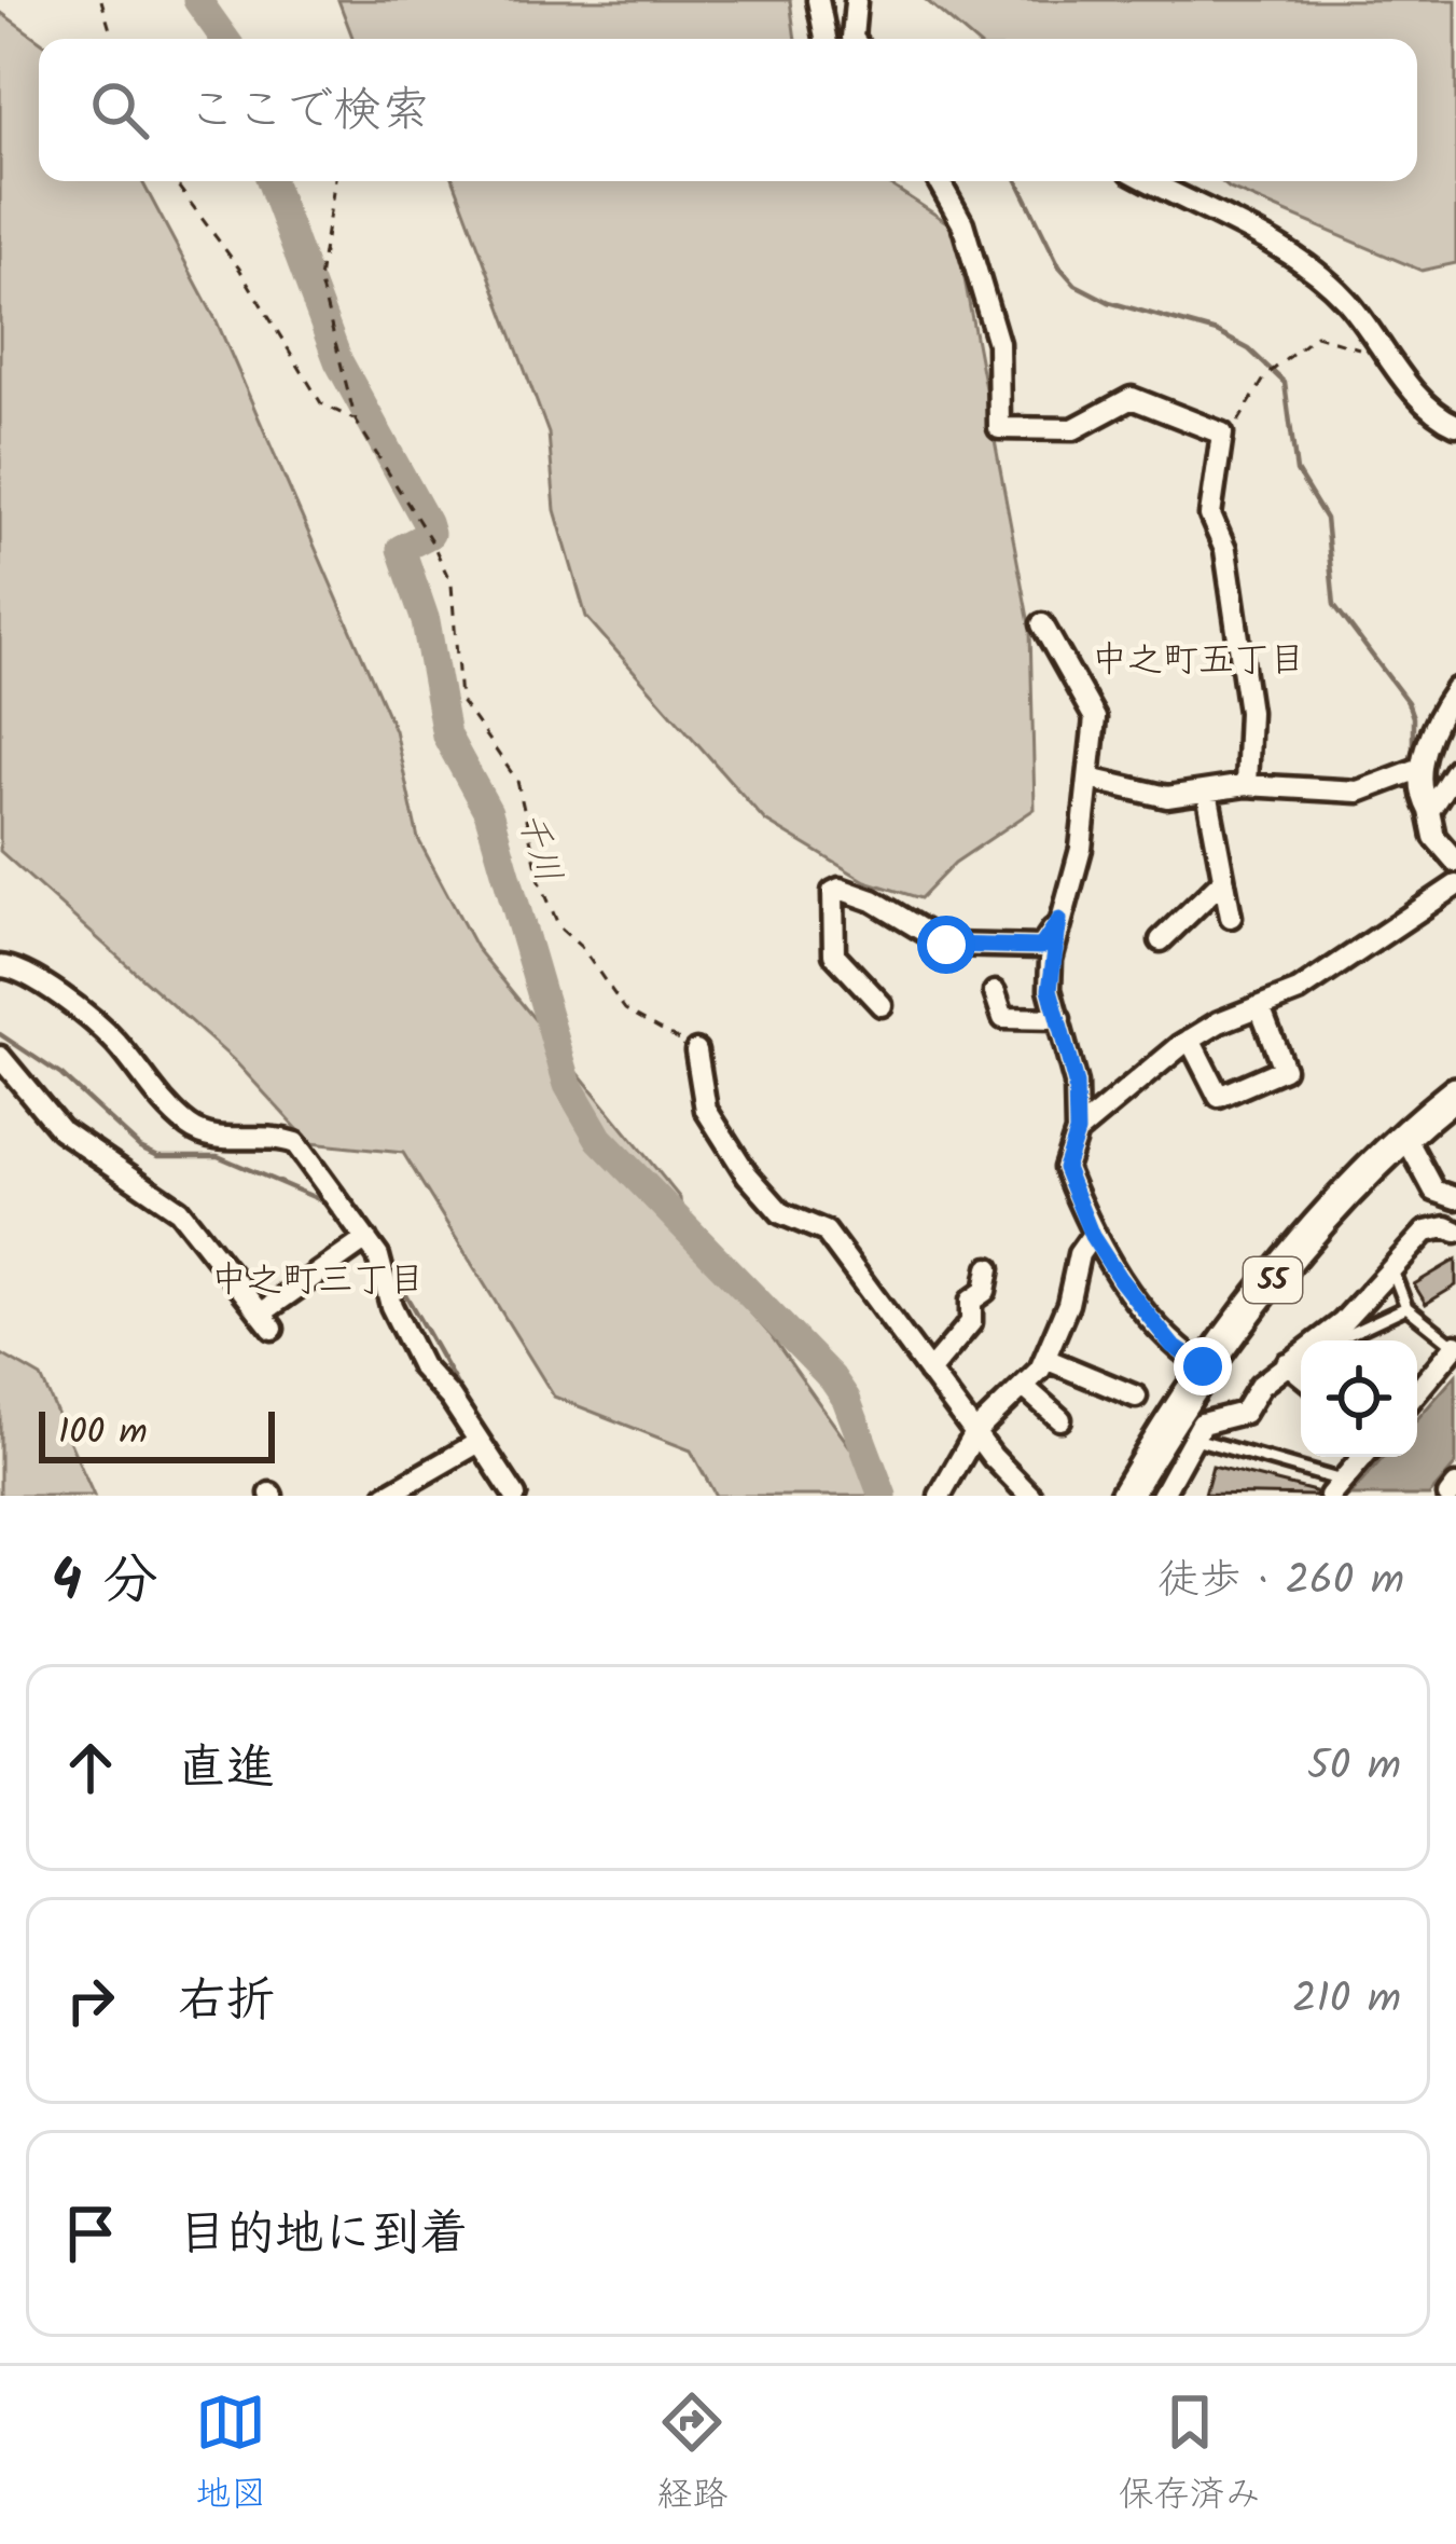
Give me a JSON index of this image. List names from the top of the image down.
{
  "streets": {
    "main road": ["55"]
  },
  "districts": ["中之町五丁目", "中之町三丁目"],
  "water": ["千川"],
  "scale_bar": "100 m",
  "page": {
    "search": "ここで検索",
    "scale": "100 m",
    "heading": ["4 分", "徒歩 · 260 m"],
    "list": [
      ["直進", "50 m"],
      ["右折", "210 m"],
      "目的地に到着"
    ],
    "nav": ["地図", "経路", "保存済み"]
  }
}
